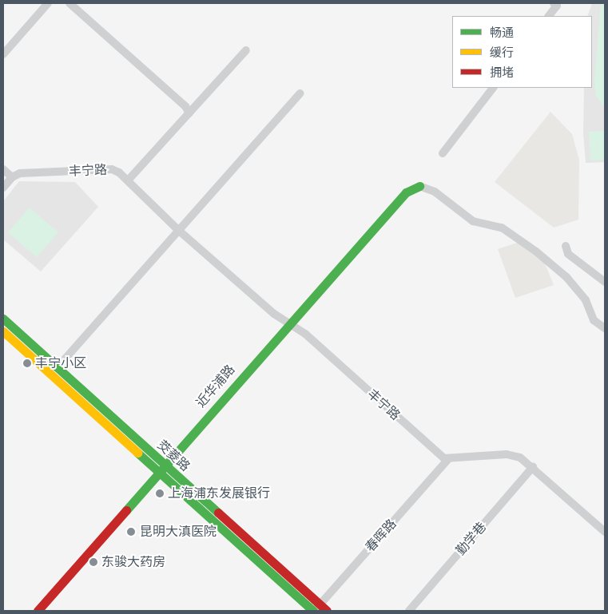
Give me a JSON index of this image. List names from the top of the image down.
{
  "streets": {
    "street": [
      "丰宁路",
      "近华浦路",
      "茭菱路",
      "春晖路",
      "勤学巷"
    ]
  },
  "crossings": [
    ["丰宁路", "近华浦路"],
    ["丰宁路", "春晖路"],
    ["近华浦路", "茭菱路"],
    ["茭菱路", "春晖路"]
  ],
  "places": [
    "丰宁小区",
    "上海浦东发展银行",
    "昆明大滇医院",
    "东骏大药房"
  ],
  "legend": ["畅通", "缓行", "拥堵"]
}
